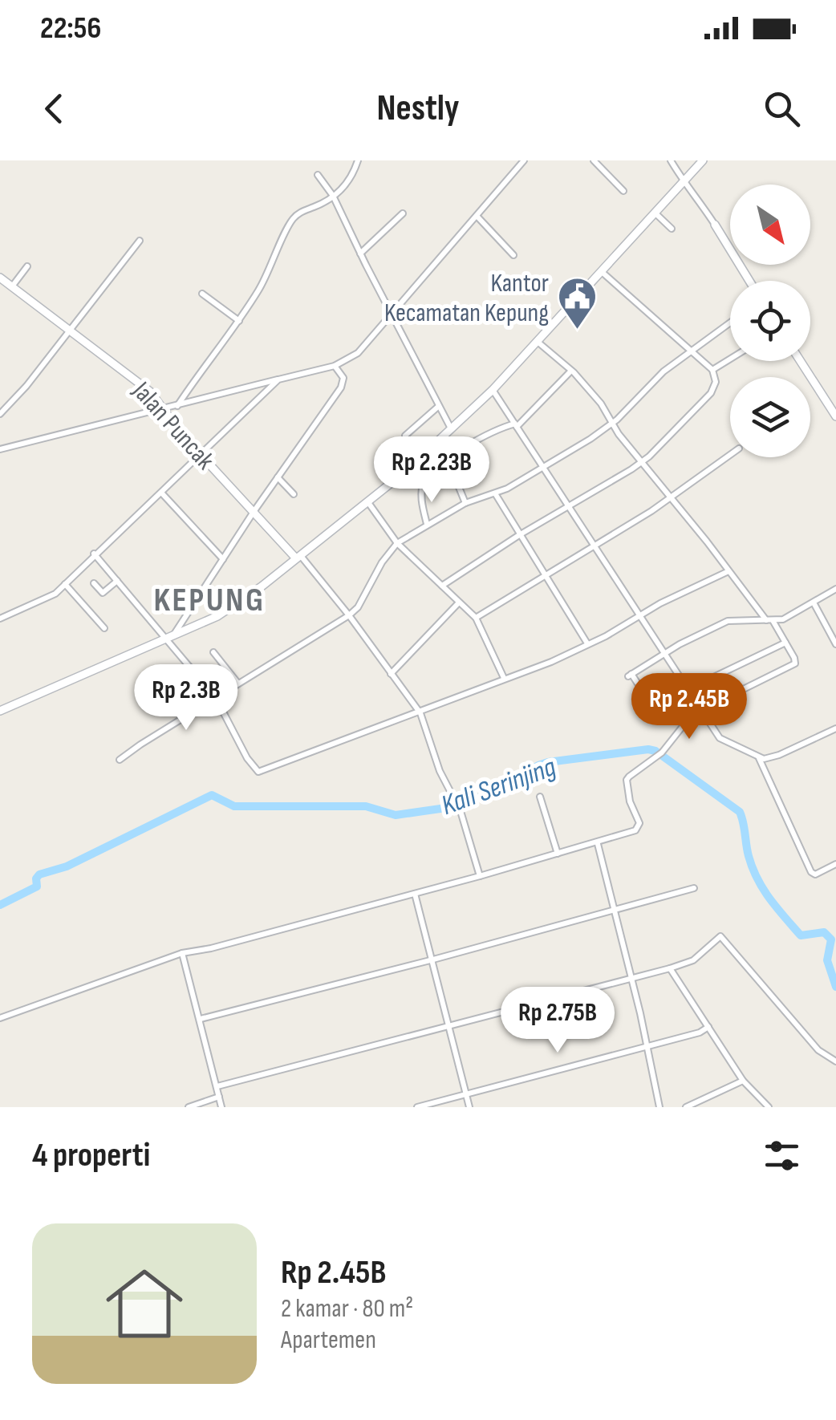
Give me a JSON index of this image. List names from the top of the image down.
{
  "streets": {
    "main road": ["Jalan Puncak"]
  },
  "districts": ["KEPUNG"],
  "water": ["Kali Serinjing"],
  "places": {
    "public building": ["Kantor Kecamatan Kepung"]
  },
  "north": "bottom right",
  "page": {
    "status": "22:56",
    "header": "Nestly",
    "price": [
      "Rp 2.23B",
      "Rp 2.3B",
      "Rp 2.45B",
      "Rp 2.75B"
    ],
    "heading": "4 properti",
    "list": [
      {
        "name": "Rp 2.45B",
        "note": "2 kamar · 80 m² · Apartemen"
      }
    ]
  }
}
